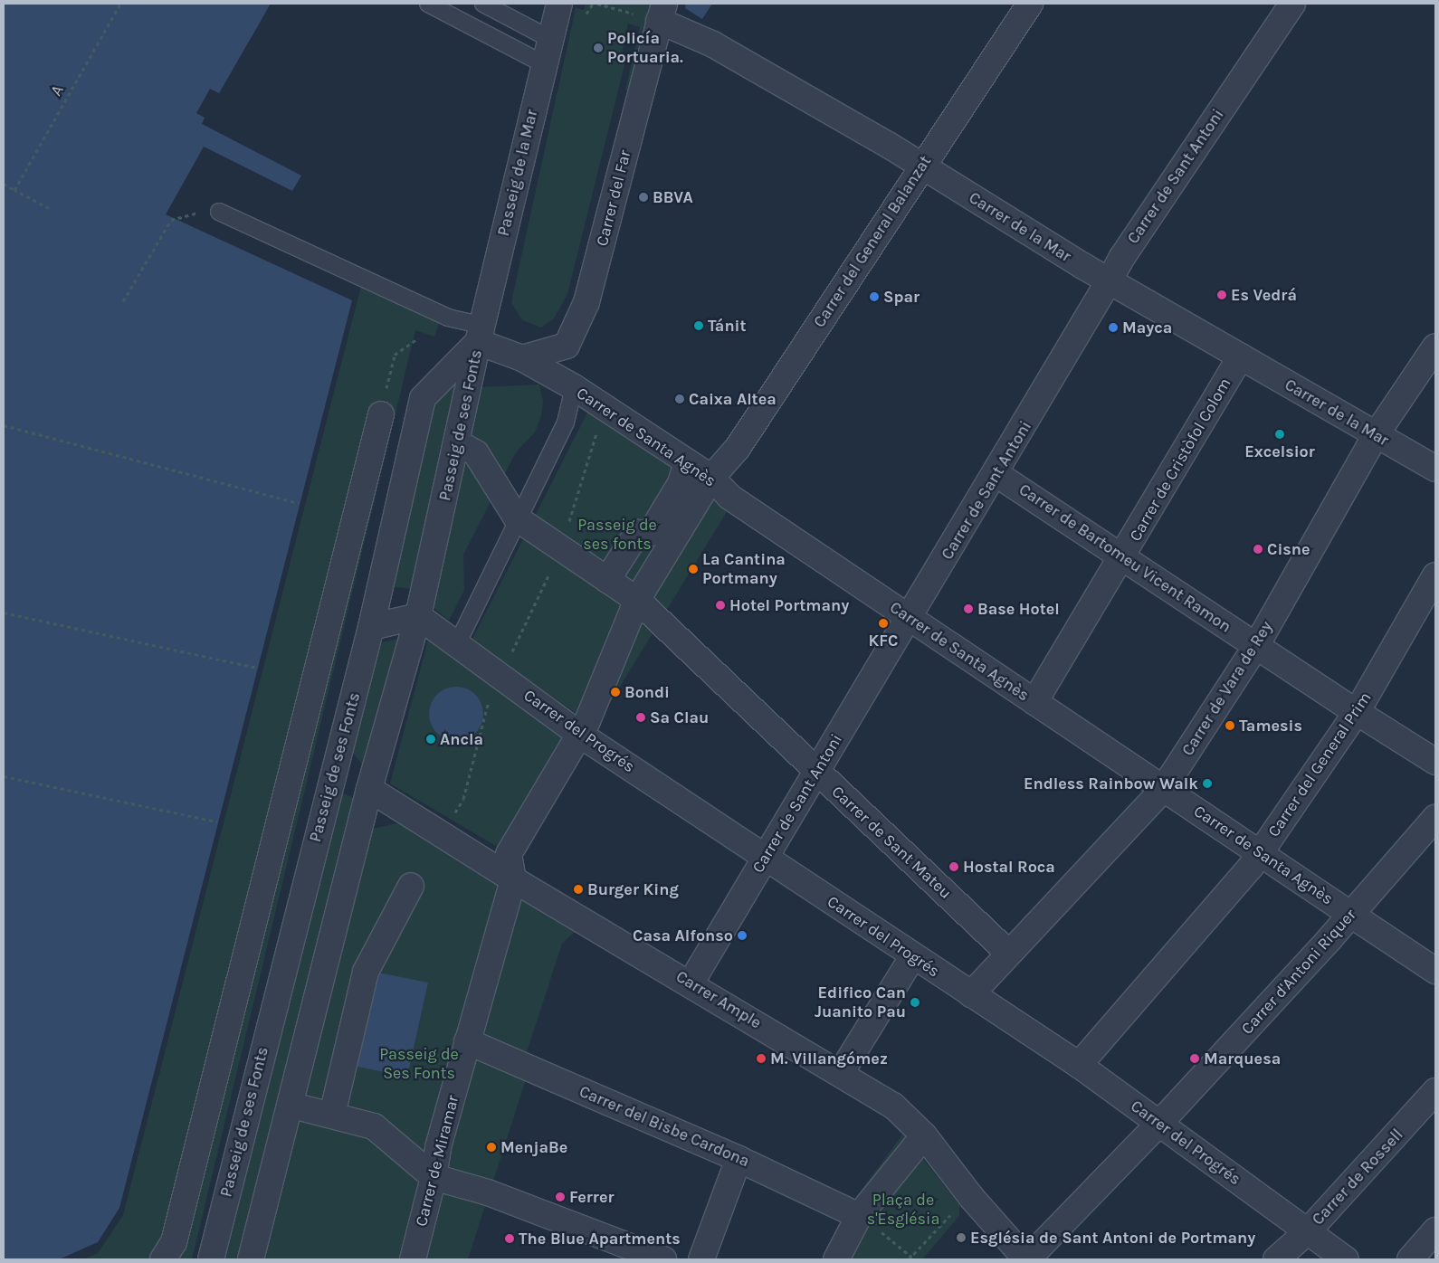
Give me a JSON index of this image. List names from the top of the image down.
{
  "streets": {
    "street": [
      "Passeig de la Mar",
      "Carrer de Sant Antoni",
      "Carrer del Far",
      "Carrer de la Mar",
      "Carrer del General Balanzat",
      "Passeig de ses Fonts",
      "Carrer de Santa Agnès",
      "Carrer de Cristòfol Colom",
      "Carrer de Bartomeu Vicent Ramon",
      "Carrer de Vara de Rey",
      "Carrer del Progrés",
      "Carrer del General Prim",
      "Carrer de Sant Mateu",
      "Carrer d'Antoni Riquer",
      "Carrer Ample",
      "Carrer del Bisbe Cardona",
      "Carrer de Miramar",
      "Carrer de Rossell"
    ],
    "path": ["A"]
  },
  "crossings": [
    ["Passeig de la Mar", "Passeig de ses Fonts"],
    ["Passeig de la Mar", "Carrer de Santa Agnès"],
    ["Carrer de Sant Antoni", "Carrer de la Mar"],
    ["Carrer de Sant Antoni", "Carrer de Santa Agnès"],
    ["Carrer de Sant Antoni", "Carrer de Bartomeu Vicent Ramon"],
    ["Carrer de Sant Antoni", "Carrer del Progrés"],
    ["Carrer de Sant Antoni", "Carrer de Sant Mateu"],
    ["Carrer de Sant Antoni", "Carrer Ample"],
    ["Carrer del Far", "Carrer de la Mar"],
    ["Carrer de la Mar", "Carrer del General Balanzat"],
    ["Carrer de la Mar", "Carrer de Cristòfol Colom"],
    ["Carrer de la Mar", "Carrer de Vara de Rey"],
    ["Carrer del General Balanzat", "Carrer de Santa Agnès"],
    ["Passeig de ses Fonts", "Carrer de Santa Agnès"],
    ["Passeig de ses Fonts", "Carrer del Progrés"],
    ["Passeig de ses Fonts", "Carrer Ample"],
    ["Carrer de Santa Agnès", "Carrer de Cristòfol Colom"],
    ["Carrer de Santa Agnès", "Carrer de Vara de Rey"],
    ["Carrer de Santa Agnès", "Carrer del General Prim"],
    ["Carrer de Santa Agnès", "Carrer d'Antoni Riquer"],
    ["Carrer de Cristòfol Colom", "Carrer de Bartomeu Vicent Ramon"],
    ["Carrer de Bartomeu Vicent Ramon", "Carrer de Vara de Rey"],
    ["Carrer de Bartomeu Vicent Ramon", "Carrer del General Prim"],
    ["Carrer de Vara de Rey", "Carrer del Progrés"],
    ["Carrer de Vara de Rey", "Carrer de Sant Mateu"],
    ["Carrer del Progrés", "Carrer del General Prim"],
    ["Carrer del Progrés", "Carrer d'Antoni Riquer"],
    ["Carrer del Progrés", "Carrer de Rossell"],
    ["Carrer d'Antoni Riquer", "Carrer Ample"],
    ["Carrer Ample", "Carrer de Miramar"],
    ["Carrer del Bisbe Cardona", "Carrer de Miramar"]
  ],
  "parks": ["Passeig de ses fonts", "Passeig de Ses Fonts", "Plaça de s'Església"],
  "places": [
    "Policía Portuaria.",
    "BBVA",
    "Es Vedrá",
    "Spar",
    "Tánit",
    "Mayca",
    "Caixa Altea",
    "Excelsior",
    "Cisne",
    "La Cantina Portmany",
    "Hotel Portmany",
    "Base Hotel",
    "KFC",
    "Bondi",
    "Sa Clau",
    "Tamesis",
    "Ancla",
    "Endless Rainbow Walk",
    "Hostal Roca",
    "Burger King",
    "Casa Alfonso",
    "Edifico Can Juanito Pau",
    "M. Villangómez",
    "Marquesa",
    "MenjaBe",
    "Ferrer",
    "Església de Sant Antoni de Portmany",
    "The Blue Apartments"
  ]
}
